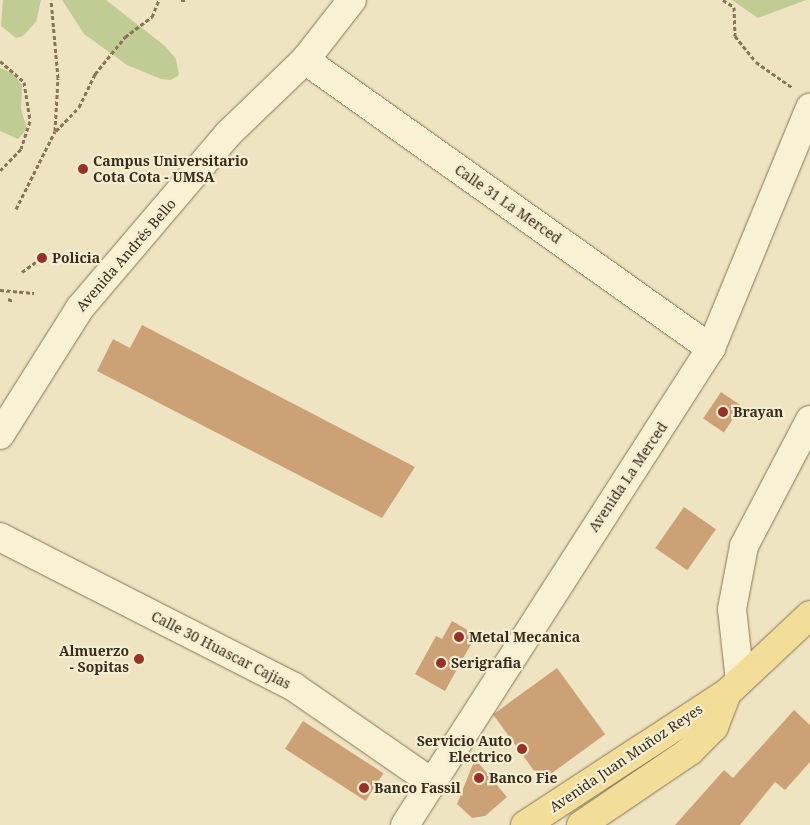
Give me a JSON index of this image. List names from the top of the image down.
{
  "streets": {
    "main road": ["Avenida Juan Muñoz Reyes"],
    "street": [
      "Calle 31 La Merced",
      "Avenida Andrés Bello",
      "Avenida La Merced",
      "Calle 30 Huascar Cajias"
    ]
  },
  "crossings": [
    ["Calle 31 La Merced", "Avenida Andrés Bello"],
    ["Calle 31 La Merced", "Avenida La Merced"],
    ["Avenida La Merced", "Calle 30 Huascar Cajias"]
  ],
  "places": [
    "Campus Universitario Cota Cota - UMSA",
    "Policia",
    "Brayan",
    "Metal Mecanica",
    "Almuerzo - Sopitas",
    "Serigrafia",
    "Servicio Auto Electrico",
    "Banco Fie",
    "Banco Fassil"
  ]
}
